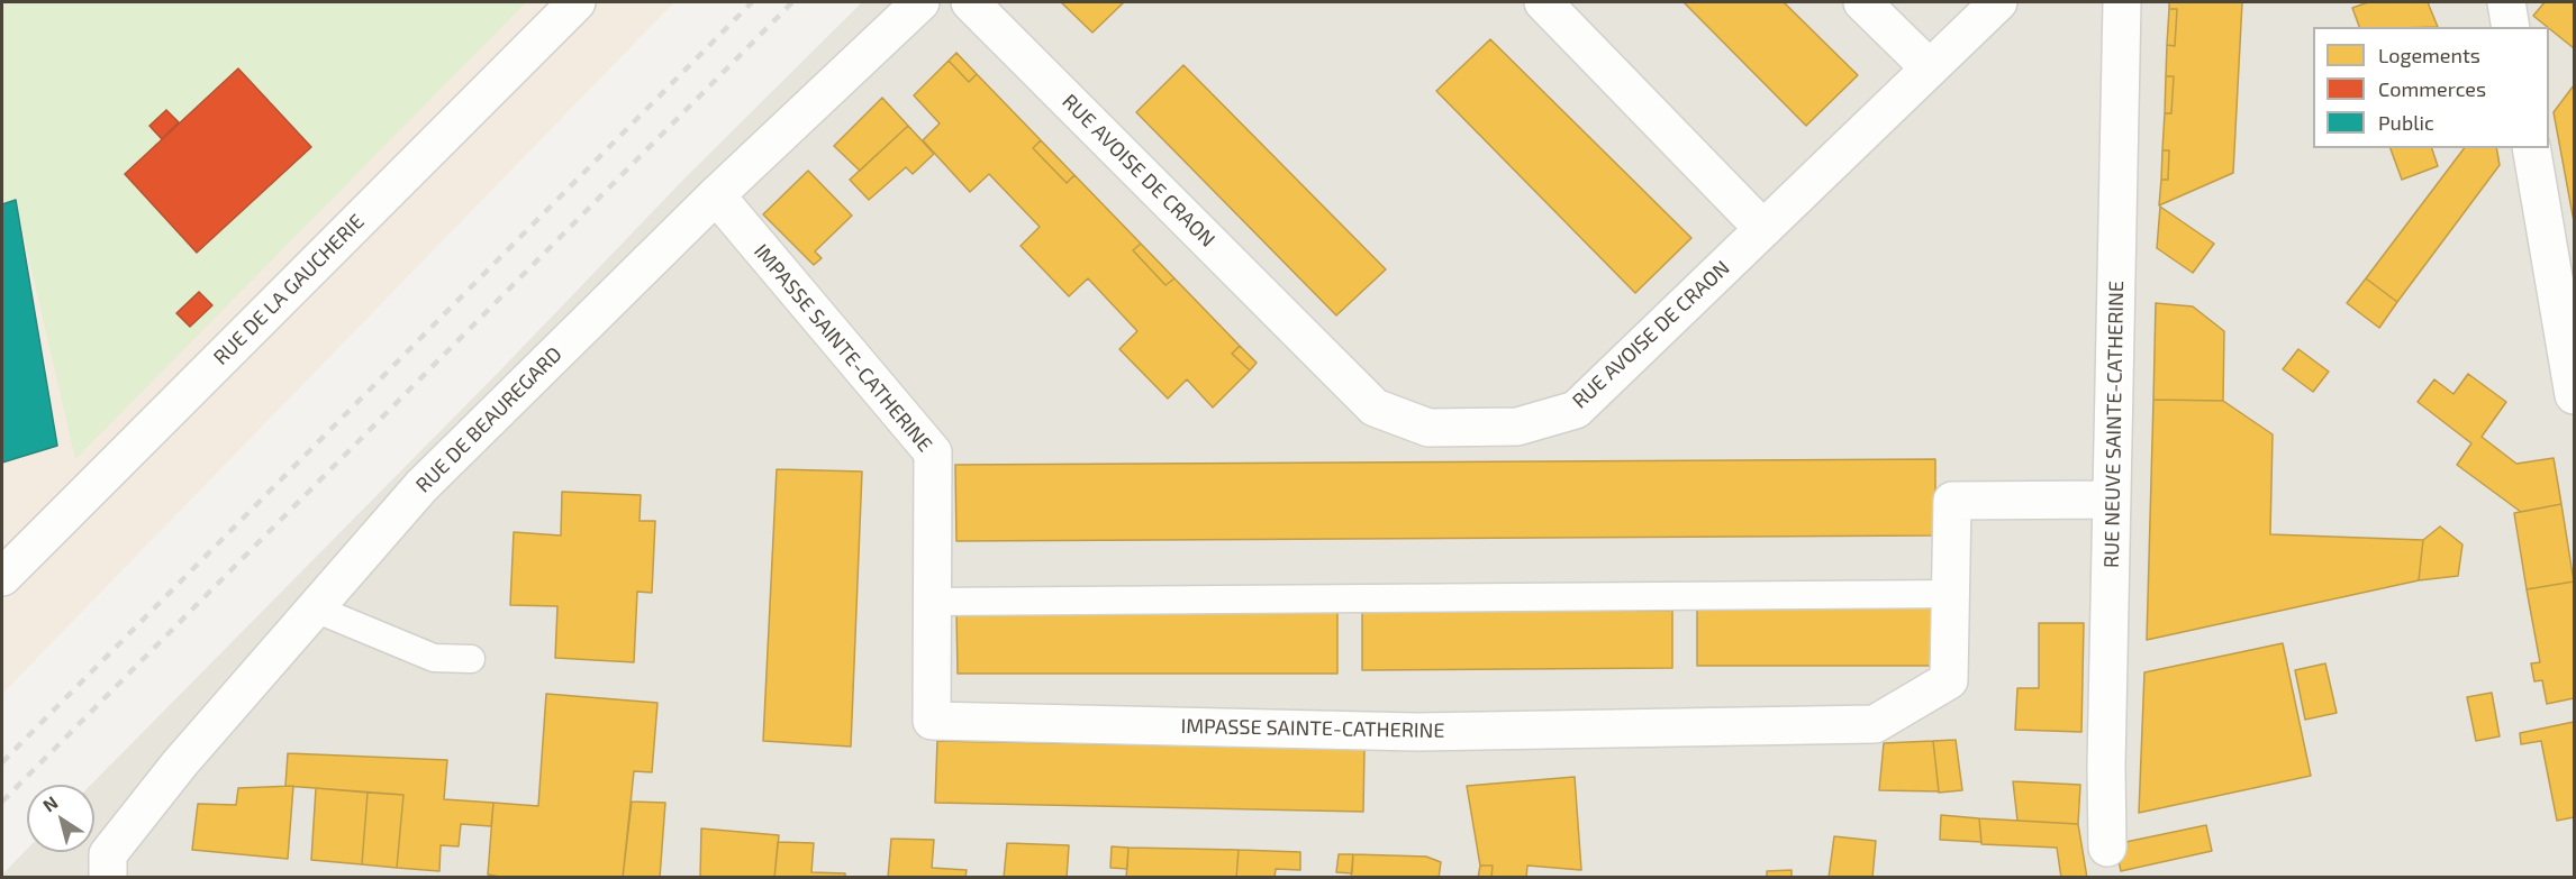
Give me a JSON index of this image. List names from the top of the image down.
{
  "streets": {
    "street": [
      "RUE AVOISE DE CRAON",
      "RUE DE LA GAUCHERIE",
      "IMPASSE SAINTE-CATHERINE",
      "RUE DE BEAUREGARD",
      "RUE NEUVE SAINTE-CATHERINE"
    ]
  },
  "crossings": [
    ["IMPASSE SAINTE-CATHERINE", "RUE DE BEAUREGARD"],
    ["IMPASSE SAINTE-CATHERINE", "RUE NEUVE SAINTE-CATHERINE"]
  ],
  "legend": ["Logements", "Commerces", "Public"],
  "north": "top left"
}
